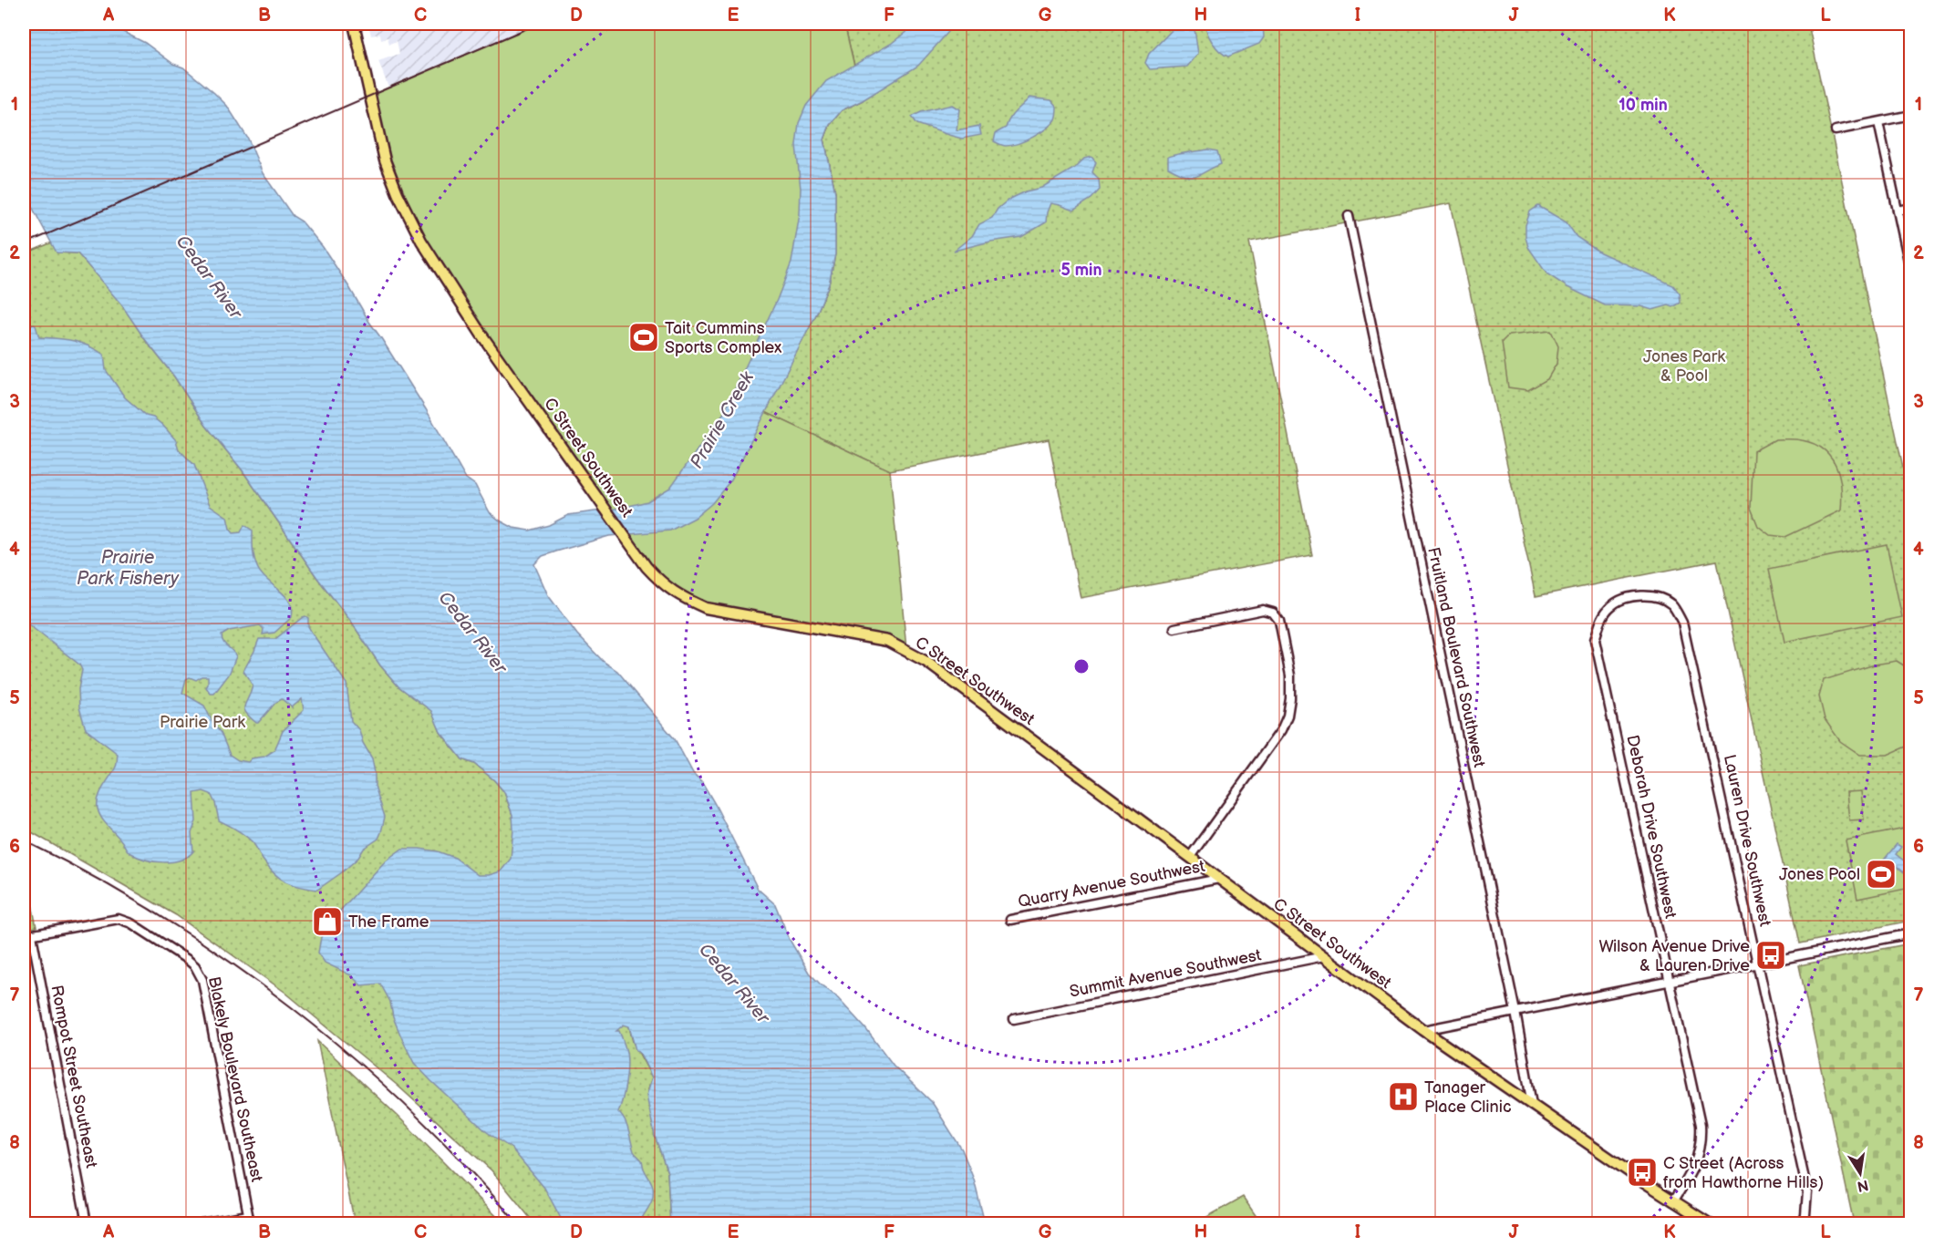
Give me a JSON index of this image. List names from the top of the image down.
{
  "streets": {
    "main road": ["C Street Southwest"],
    "street": [
      "Fruitland Boulevard Southwest",
      "Deborah Drive Southwest",
      "Lauren Drive Southwest",
      "Quarry Avenue Southwest",
      "Summit Avenue Southwest",
      "Rompot Street Southeast",
      "Blakely Boulevard Southeast"
    ]
  },
  "crossings": [
    ["C Street Southwest", "Fruitland Boulevard Southwest"],
    ["C Street Southwest", "Deborah Drive Southwest"],
    ["C Street Southwest", "Quarry Avenue Southwest"],
    ["C Street Southwest", "Summit Avenue Southwest"],
    ["Deborah Drive Southwest", "Lauren Drive Southwest"],
    ["Rompot Street Southeast", "Blakely Boulevard Southeast"]
  ],
  "water": ["Cedar River", "Prairie Creek", "Prairie Park Fishery"],
  "parks": ["Jones Park & Pool", "Prairie Park"],
  "places": {
    "sports": ["Tait Cummins Sports Complex", "Jones Pool"],
    "shop": ["The Frame"],
    "bus stop": ["Wilson Avenue Drive & Lauren Drive", "C Street (Across from Hawthorne Hills)"],
    "hospital": ["Tanager Place Clinic"]
  },
  "north": "bottom",
  "grid": {
    "columns": [
      "A",
      "B",
      "C",
      "D",
      "E",
      "F",
      "G",
      "H",
      "I",
      "J",
      "K",
      "L"
    ],
    "rows": [
      "1",
      "2",
      "3",
      "4",
      "5",
      "6",
      "7",
      "8"
    ]
  },
  "rings": ["10 min", "5 min"]
}
